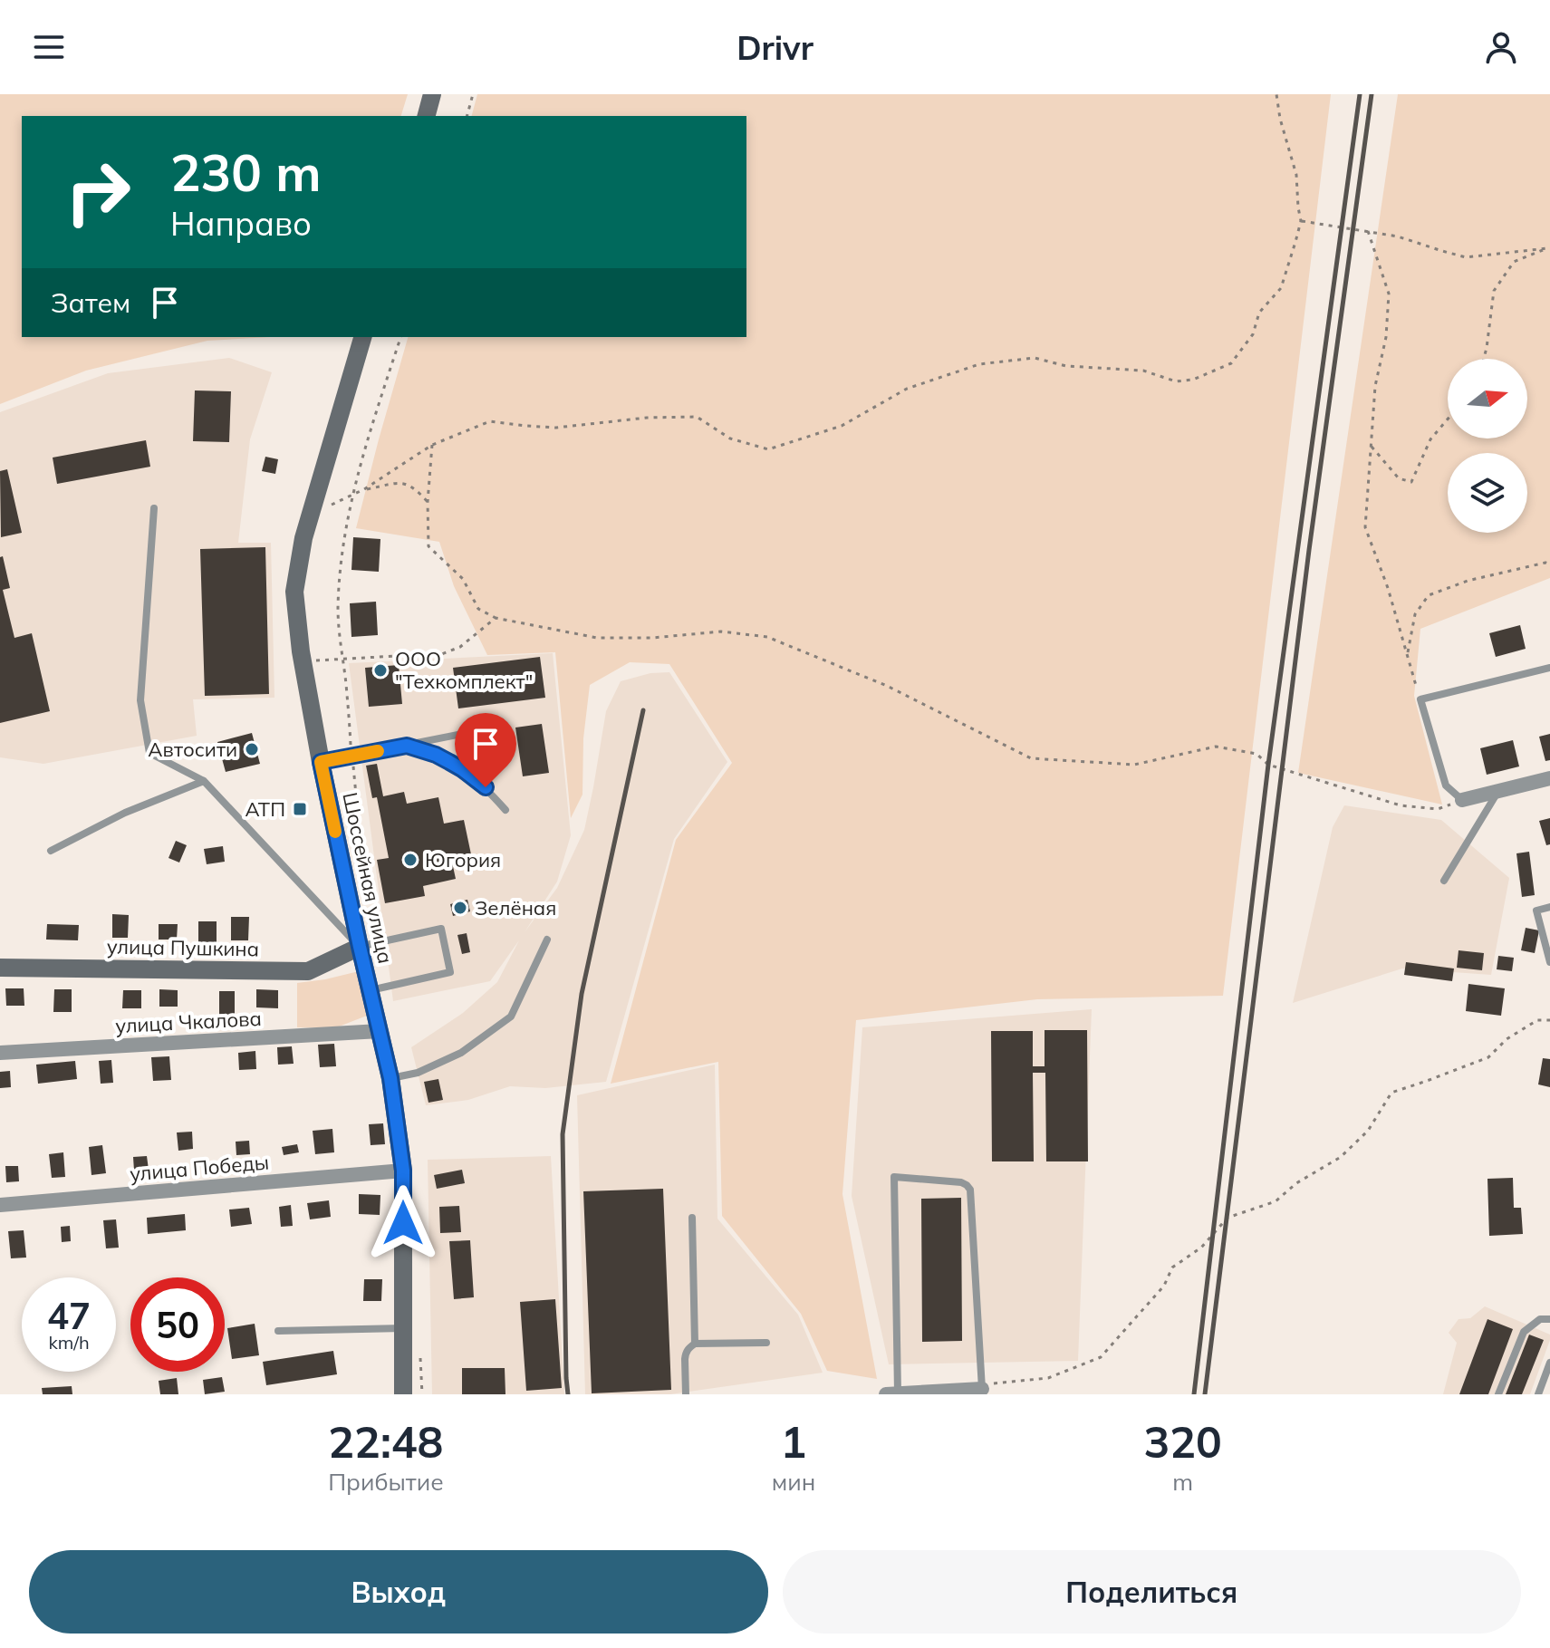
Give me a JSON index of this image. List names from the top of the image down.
{
  "streets": {
    "main road": ["Шоссейная улица", "улица Пушкина"],
    "street": ["улица Чкалова", "улица Победы"]
  },
  "crossings": [
    ["Шоссейная улица", "улица Пушкина"],
    ["Шоссейная улица", "улица Чкалова"],
    ["Шоссейная улица", "улица Победы"]
  ],
  "places": {
    "other": [
      "ООО \"Техкомплект\"",
      "Автосити",
      "Югория",
      "Зелёная"
    ],
    "transit": ["АТП"]
  },
  "north": "right",
  "page": {
    "header": "Drivr",
    "turn": ["230 m", "Направо"],
    "then": "Затем",
    "speed": "47 km/h",
    "limit": "50",
    "eta": [
      "22:48",
      "Прибытие",
      "1",
      "мин",
      "320",
      "m"
    ],
    "buttons": ["Выход", "Поделиться"]
  }
}
